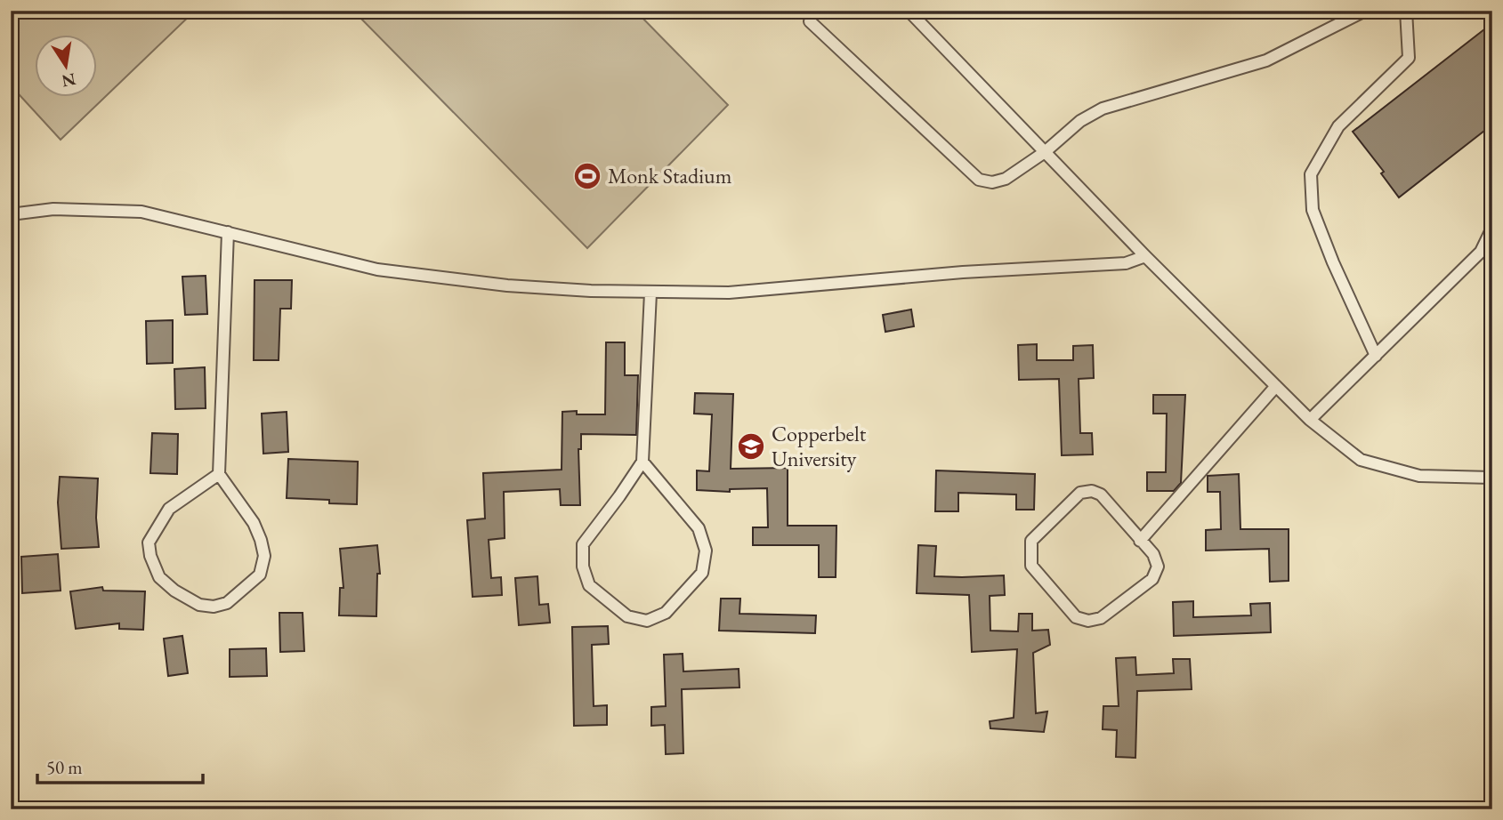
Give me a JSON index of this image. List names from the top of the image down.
{
  "places": {
    "sports": ["Monk Stadium"],
    "school or university": ["Copperbelt University"]
  },
  "scale_bar": "50 m",
  "north": "bottom"
}
